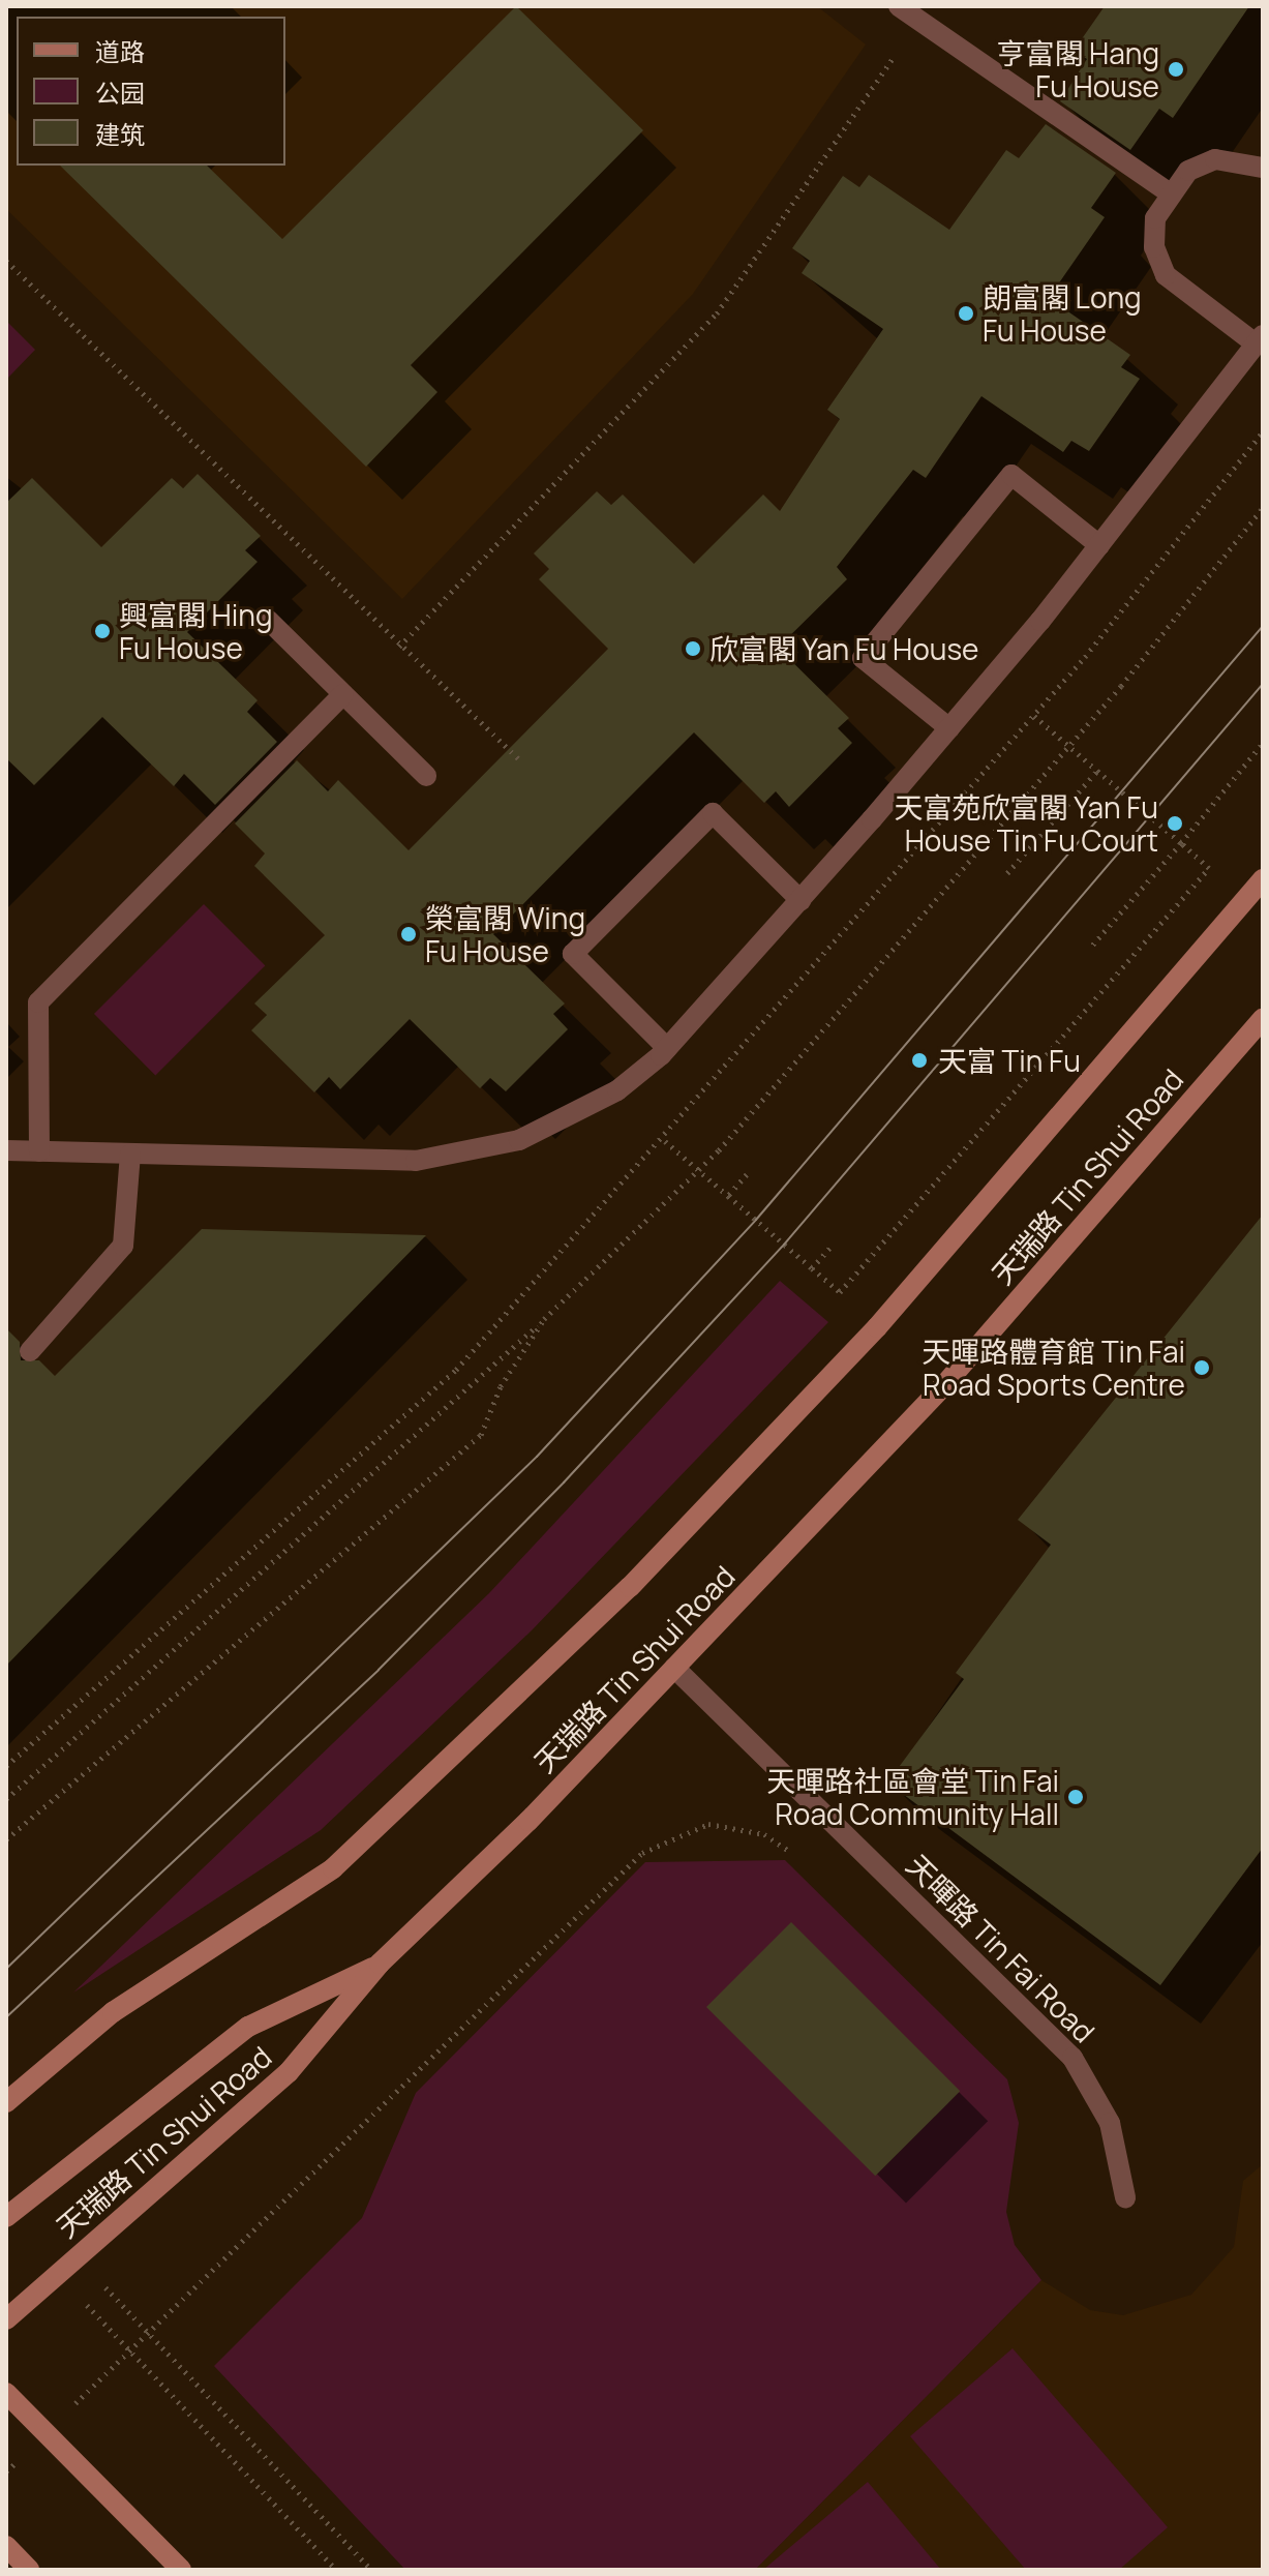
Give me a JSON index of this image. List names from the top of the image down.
{
  "streets": {
    "main road": ["天瑞路 Tin Shui Road"],
    "street": ["天暉路 Tin Fai Road"]
  },
  "crossings": [
    ["天瑞路 Tin Shui Road", "天暉路 Tin Fai Road"]
  ],
  "places": [
    "亨富閣 Hang Fu House",
    "朗富閣 Long Fu House",
    "興富閣 Hing Fu House",
    "欣富閣 Yan Fu House",
    "天富苑欣富閣 Yan Fu House Tin Fu Court",
    "榮富閣 Wing Fu House",
    "天富 Tin Fu",
    "天暉路體育館 Tin Fai Road Sports Centre",
    "天暉路社區會堂 Tin Fai Road Community Hall"
  ],
  "legend": ["道路", "公园", "建筑"]
}
